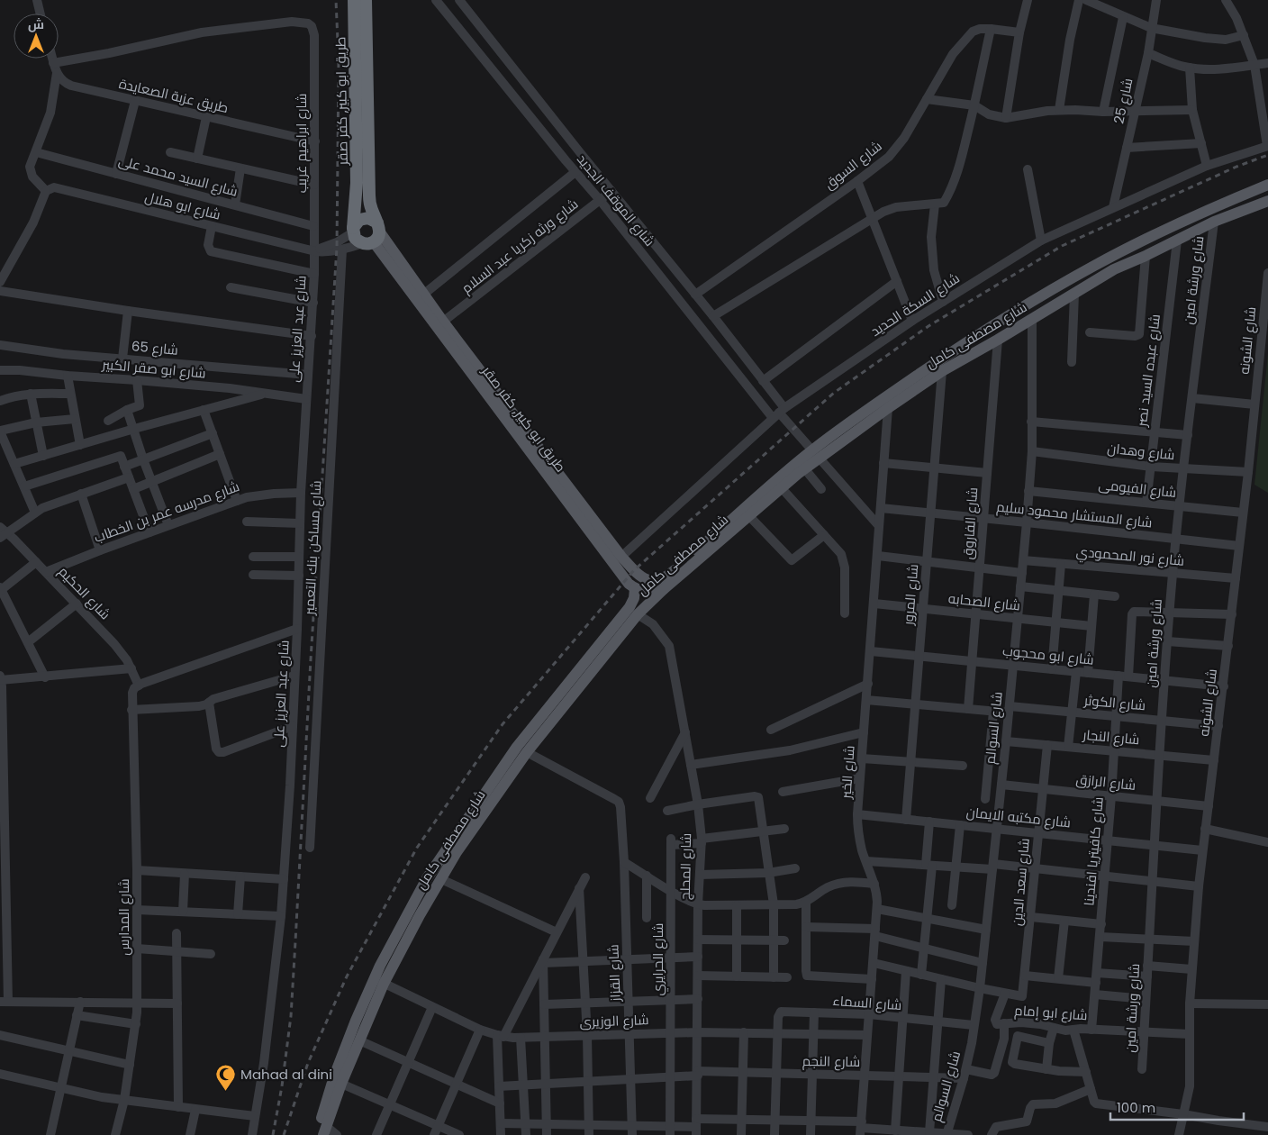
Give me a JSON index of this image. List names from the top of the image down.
{
  "streets": {
    "highway": ["طريق ابو كبير, كفر صقر"],
    "main road": ["شارع مصطفى كامل"],
    "street": [
      "طريق عزبة الصعايدة",
      "شارع 25",
      "شارع ابراهيم غريب",
      "شارع السوق",
      "شارع السيد محمد على",
      "شارع الموقف الجديد",
      "شارع ابو هلال",
      "شارع ورثه زكريا عبد السلام",
      "شارع ورشة امين",
      "شارع السكة الحديد",
      "شارع عبد العزيز على",
      "شارع الشونه",
      "شارع 65",
      "شارع ابو صقر الكبير",
      "شارع عبده السيد نصر",
      "شارع وهدان",
      "شارع الفيومى",
      "شارع مدرسه عمر بن الخطاب",
      "شارع المستشار محمود سليم",
      "شارع الفاروق",
      "شارع مساكن بنك التعمير",
      "شارع نور المحمودي",
      "شارع الحكيم",
      "شارع المرور",
      "شارع الصحابه",
      "شارع ابو محجوب",
      "شارع الكوثر",
      "شارع السوالم",
      "شارع النجار",
      "شارع الخير",
      "شارع الرازق",
      "شارع مكتبه الايمان",
      "شارع كافيتريا افندينا",
      "شارع المحلج",
      "شارع سعد الدين",
      "شارع المدارس",
      "شارع الحرايري",
      "شارع القزاز",
      "شارع السماء",
      "شارع ابو إمام",
      "شارع الوزيرى",
      "شارع النجم"
    ]
  },
  "crossings": [
    ["طريق عزبة الصعايدة", "شارع ابراهيم غريب"],
    ["طريق ابو كبير, كفر صقر", "شارع ابو هلال"],
    ["طريق ابو كبير, كفر صقر", "شارع ورثه زكريا عبد السلام"],
    ["طريق ابو كبير, كفر صقر", "شارع السكة الحديد"],
    ["طريق ابو كبير, كفر صقر", "شارع مصطفى كامل"],
    ["شارع 25", "شارع السكة الحديد"],
    ["شارع ابراهيم غريب", "شارع السيد محمد على"],
    ["شارع ابراهيم غريب", "شارع ابو هلال"],
    ["شارع ابراهيم غريب", "شارع عبد العزيز على"],
    ["شارع السوق", "شارع الموقف الجديد"],
    ["شارع الموقف الجديد", "شارع ورثه زكريا عبد السلام"],
    ["شارع الموقف الجديد", "شارع السكة الحديد"],
    ["شارع ابو هلال", "شارع عبد العزيز على"],
    ["شارع ابو هلال", "شارع مساكن بنك التعمير"],
    ["شارع ورشة امين", "شارع مصطفى كامل"],
    ["شارع ورشة امين", "شارع وهدان"],
    ["شارع ورشة امين", "شارع الفيومى"],
    ["شارع ورشة امين", "شارع المستشار محمود سليم"],
    ["شارع ورشة امين", "شارع نور المحمودي"],
    ["شارع ورشة امين", "شارع ابو محجوب"],
    ["شارع ورشة امين", "شارع الكوثر"],
    ["شارع ورشة امين", "شارع النجار"],
    ["شارع ورشة امين", "شارع الرازق"],
    ["شارع ورشة امين", "شارع مكتبه الايمان"],
    ["شارع ورشة امين", "شارع ابو إمام"],
    ["شارع عبد العزيز على", "شارع 65"],
    ["شارع عبد العزيز على", "شارع ابو صقر الكبير"],
    ["شارع عبد العزيز على", "شارع مدرسه عمر بن الخطاب"],
    ["شارع مصطفى كامل", "شارع عبده السيد نصر"],
    ["شارع مصطفى كامل", "شارع الفاروق"],
    ["شارع مصطفى كامل", "شارع المرور"],
    ["شارع مصطفى كامل", "شارع السوالم"],
    ["شارع مصطفى كامل", "شارع الخير"],
    ["شارع مصطفى كامل", "شارع المحلج"],
    ["شارع مصطفى كامل", "شارع القزاز"],
    ["شارع مصطفى كامل", "شارع الوزيرى"],
    ["شارع الشونه", "شارع وهدان"],
    ["شارع الشونه", "شارع الفيومى"],
    ["شارع الشونه", "شارع المستشار محمود سليم"],
    ["شارع الشونه", "شارع نور المحمودي"],
    ["شارع الشونه", "شارع ابو محجوب"],
    ["شارع الشونه", "شارع الكوثر"],
    ["شارع الشونه", "شارع النجار"],
    ["شارع الشونه", "شارع الرازق"],
    ["شارع الشونه", "شارع مكتبه الايمان"],
    ["شارع الشونه", "شارع ابو إمام"],
    ["شارع عبده السيد نصر", "شارع وهدان"],
    ["شارع عبده السيد نصر", "شارع الفيومى"],
    ["شارع وهدان", "شارع السوالم"],
    ["شارع الفيومى", "شارع السوالم"],
    ["شارع مدرسه عمر بن الخطاب", "شارع الحكيم"],
    ["شارع المستشار محمود سليم", "شارع الفاروق"],
    ["شارع المستشار محمود سليم", "شارع المرور"],
    ["شارع المستشار محمود سليم", "شارع السوالم"],
    ["شارع المستشار محمود سليم", "شارع الخير"],
    ["شارع الفاروق", "شارع الصحابه"],
    ["شارع الفاروق", "شارع ابو محجوب"],
    ["شارع الفاروق", "شارع الكوثر"],
    ["شارع نور المحمودي", "شارع السوالم"],
    ["شارع الحكيم", "شارع المدارس"],
    ["شارع المرور", "شارع الصحابه"],
    ["شارع المرور", "شارع ابو محجوب"],
    ["شارع المرور", "شارع الكوثر"],
    ["شارع المرور", "شارع مكتبه الايمان"],
    ["شارع الصحابه", "شارع السوالم"],
    ["شارع الصحابه", "شارع الخير"],
    ["شارع ابو محجوب", "شارع السوالم"],
    ["شارع ابو محجوب", "شارع الخير"],
    ["شارع ابو محجوب", "شارع كافيتريا افندينا"],
    ["شارع الكوثر", "شارع السوالم"],
    ["شارع الكوثر", "شارع الخير"],
    ["شارع الكوثر", "شارع كافيتريا افندينا"],
    ["شارع السوالم", "شارع النجار"],
    ["شارع السوالم", "شارع الرازق"],
    ["شارع السوالم", "شارع مكتبه الايمان"],
    ["شارع السوالم", "شارع السماء"],
    ["شارع السوالم", "شارع النجم"],
    ["شارع النجار", "شارع كافيتريا افندينا"],
    ["شارع النجار", "شارع سعد الدين"],
    ["شارع الخير", "شارع مكتبه الايمان"],
    ["شارع الخير", "شارع السماء"],
    ["شارع الخير", "شارع الوزيرى"],
    ["شارع الخير", "شارع النجم"],
    ["شارع الرازق", "شارع كافيتريا افندينا"],
    ["شارع الرازق", "شارع سعد الدين"],
    ["شارع مكتبه الايمان", "شارع كافيتريا افندينا"],
    ["شارع مكتبه الايمان", "شارع سعد الدين"],
    ["شارع كافيتريا افندينا", "شارع ابو إمام"],
    ["شارع المحلج", "شارع الحرايري"],
    ["شارع المحلج", "شارع الوزيرى"],
    ["شارع المحلج", "شارع النجم"],
    ["شارع سعد الدين", "شارع ابو إمام"],
    ["شارع الحرايري", "شارع الوزيرى"],
    ["شارع القزاز", "شارع الوزيرى"],
    ["شارع السماء", "شارع الوزيرى"],
    ["شارع ابو إمام", "شارع النجم"]
  ],
  "places": {
    "mosque": ["Mahad al dini"]
  },
  "scale_bar": "100 m",
  "north": "top"
}
